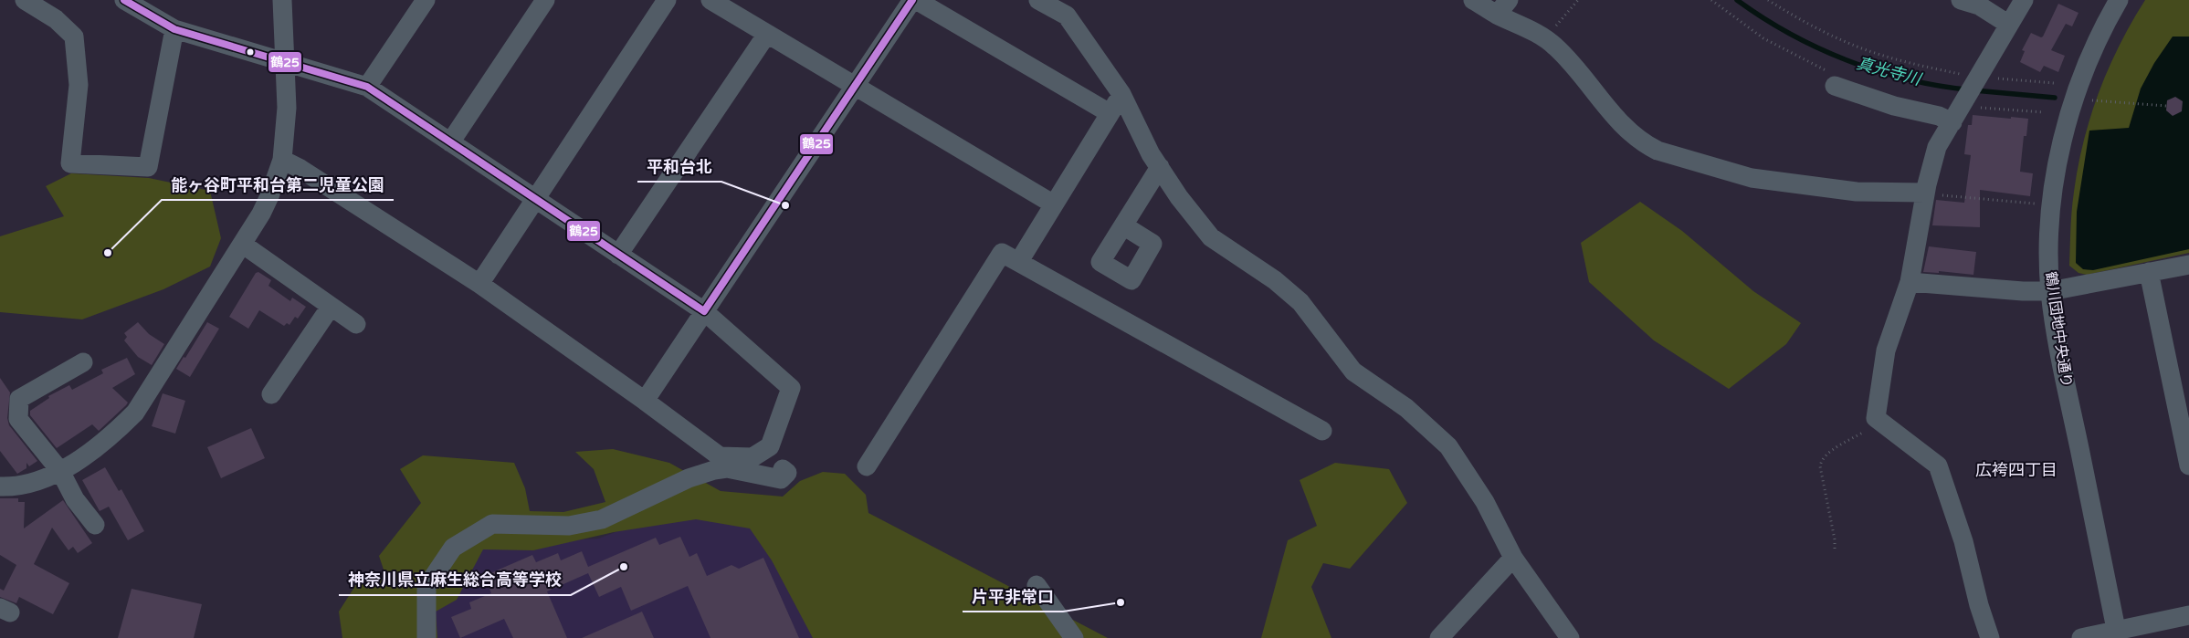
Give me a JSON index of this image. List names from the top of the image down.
{
  "streets": {
    "street": ["鶴川団地中央通り"]
  },
  "districts": ["広袴四丁目"],
  "water": ["真光寺川"],
  "places": [
    "平和台北",
    "能ヶ谷町平和台第二児童公園",
    "神奈川県立麻生総合高等学校",
    "片平非常口"
  ],
  "lines": ["transit line 鶴25"]
}
